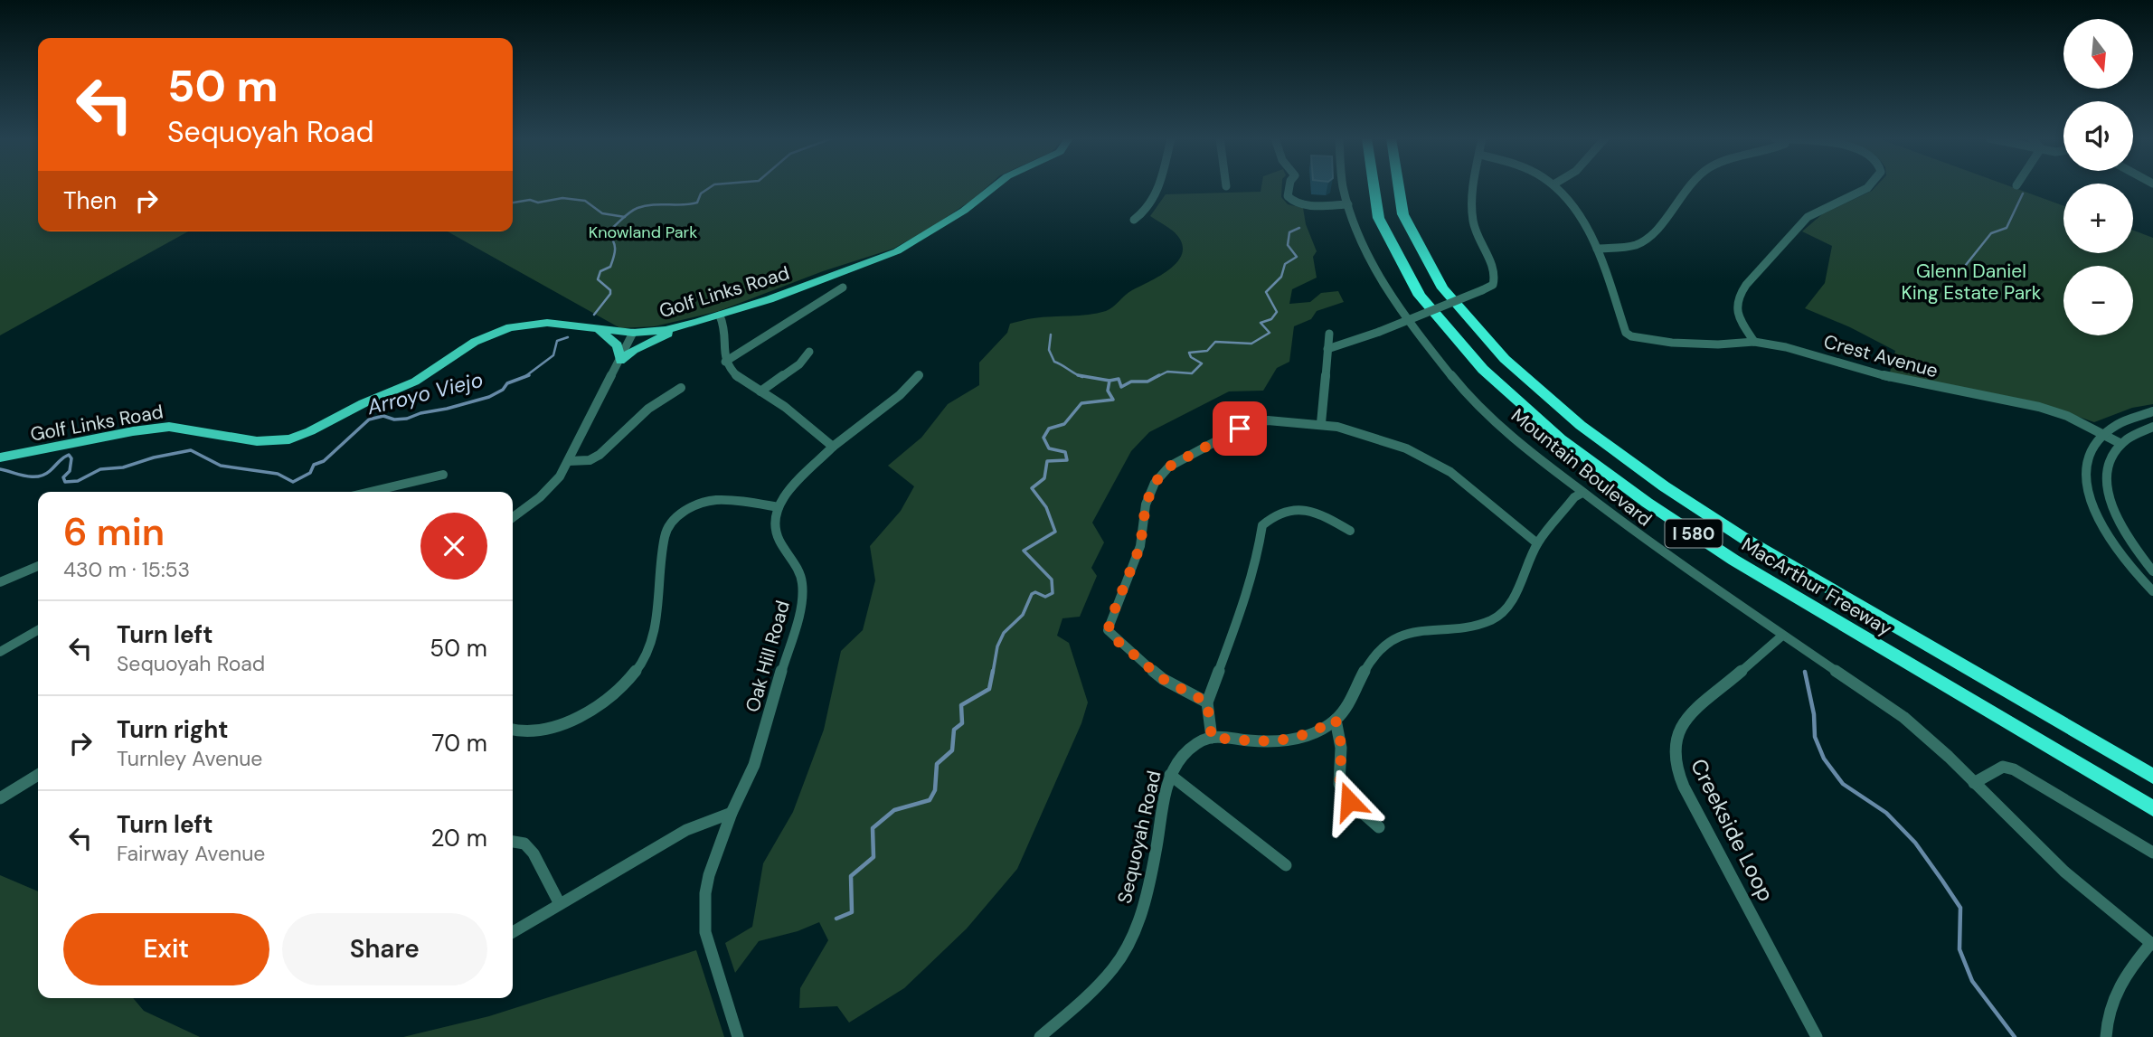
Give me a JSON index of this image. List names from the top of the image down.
{
  "streets": {
    "highway": ["I 580", "MacArthur Freeway"],
    "main road": ["Golf Links Road"],
    "street": [
      "Crest Avenue",
      "Mountain Boulevard",
      "Oak Hill Road",
      "Creekside Loop",
      "Sequoyah Road"
    ]
  },
  "crossings": [
    ["Mountain Boulevard", "Creekside Loop"]
  ],
  "water": ["Arroyo Viejo"],
  "parks": ["Knowland Park", "Glenn Daniel King Estate Park"],
  "north": "bottom",
  "page": {
    "map_buttons": ["+", "−"],
    "turn": ["50 m", "Sequoyah Road"],
    "then": "Then",
    "heading": ["6 min", "430 m · 15:53"],
    "list": [
      {
        "name": "Turn left",
        "note": "Sequoyah Road",
        "value": "50 m"
      },
      {
        "name": "Turn right",
        "note": "Turnley Avenue",
        "value": "70 m"
      },
      {
        "name": "Turn left",
        "note": "Fairway Avenue",
        "value": "20 m"
      }
    ],
    "buttons": ["Exit", "Share"]
  }
}
